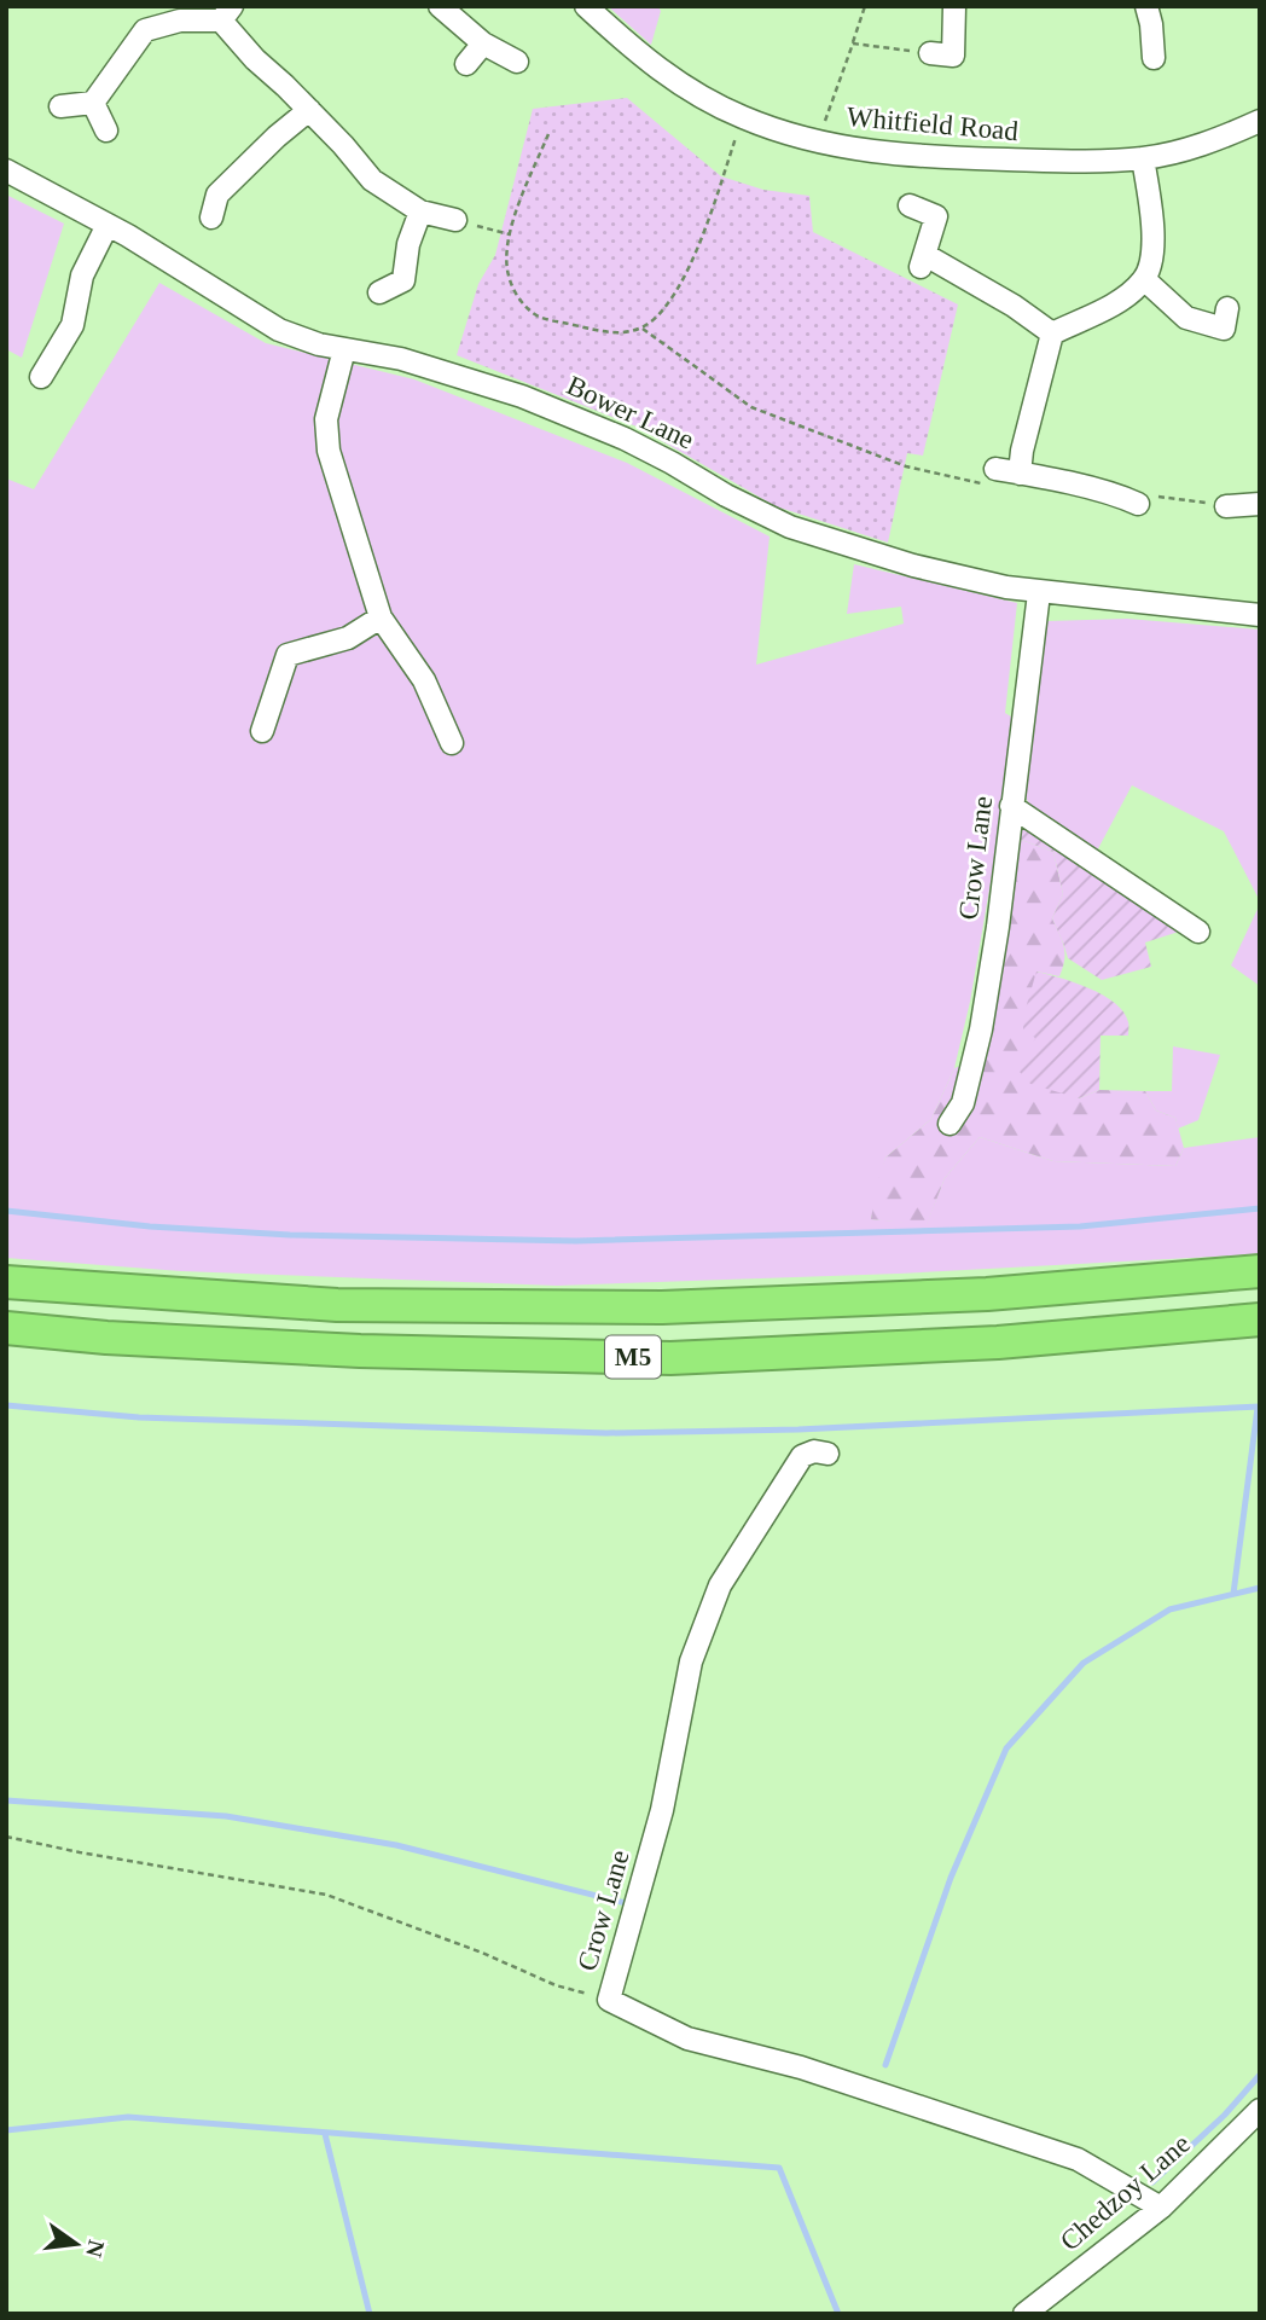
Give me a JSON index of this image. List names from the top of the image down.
{
  "streets": {
    "highway": ["M5"],
    "street": [
      "Whitfield Road",
      "Bower Lane",
      "Crow Lane",
      "Chedzoy Lane"
    ]
  },
  "crossings": [
    ["Bower Lane", "Crow Lane"],
    ["Crow Lane", "Chedzoy Lane"]
  ],
  "north": "right"
}
